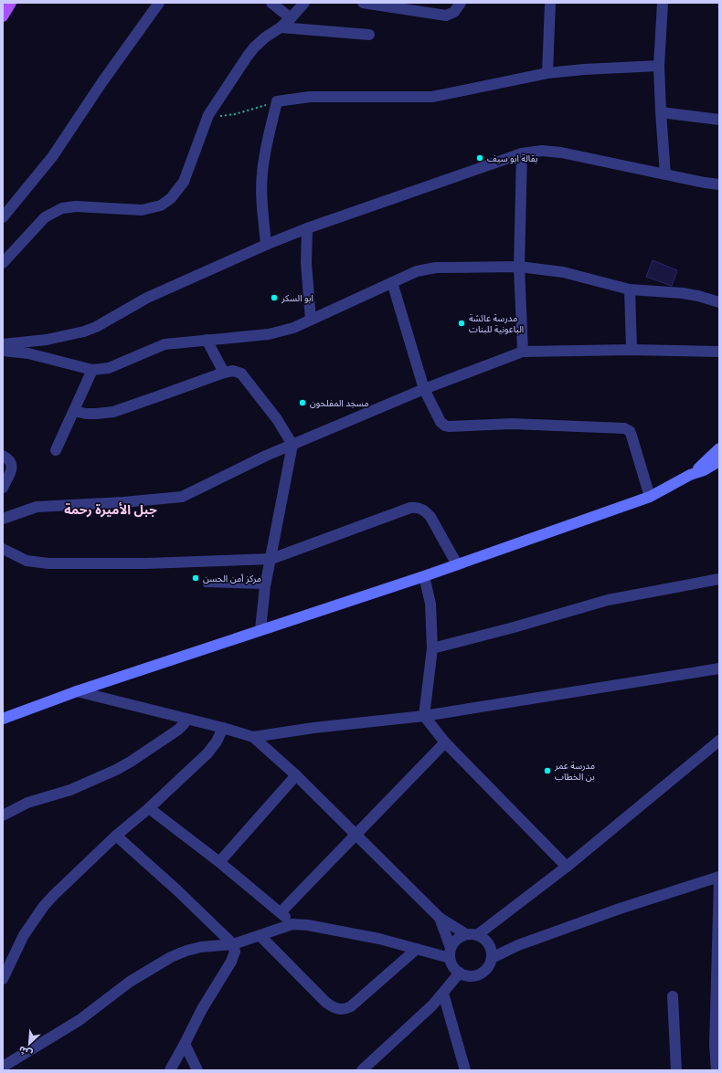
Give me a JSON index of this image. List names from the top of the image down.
{
  "districts": ["جبل الأميرة رحمة"],
  "places": [
    "بقالة ابو سيف",
    "ابو السكر",
    "مدرسة عائشة الباعونية للبنات",
    "مسجد المفلحون",
    "مركز أمن الحسن",
    "مدرسة عمر بن الخطاب"
  ],
  "north": "bottom left"
}
